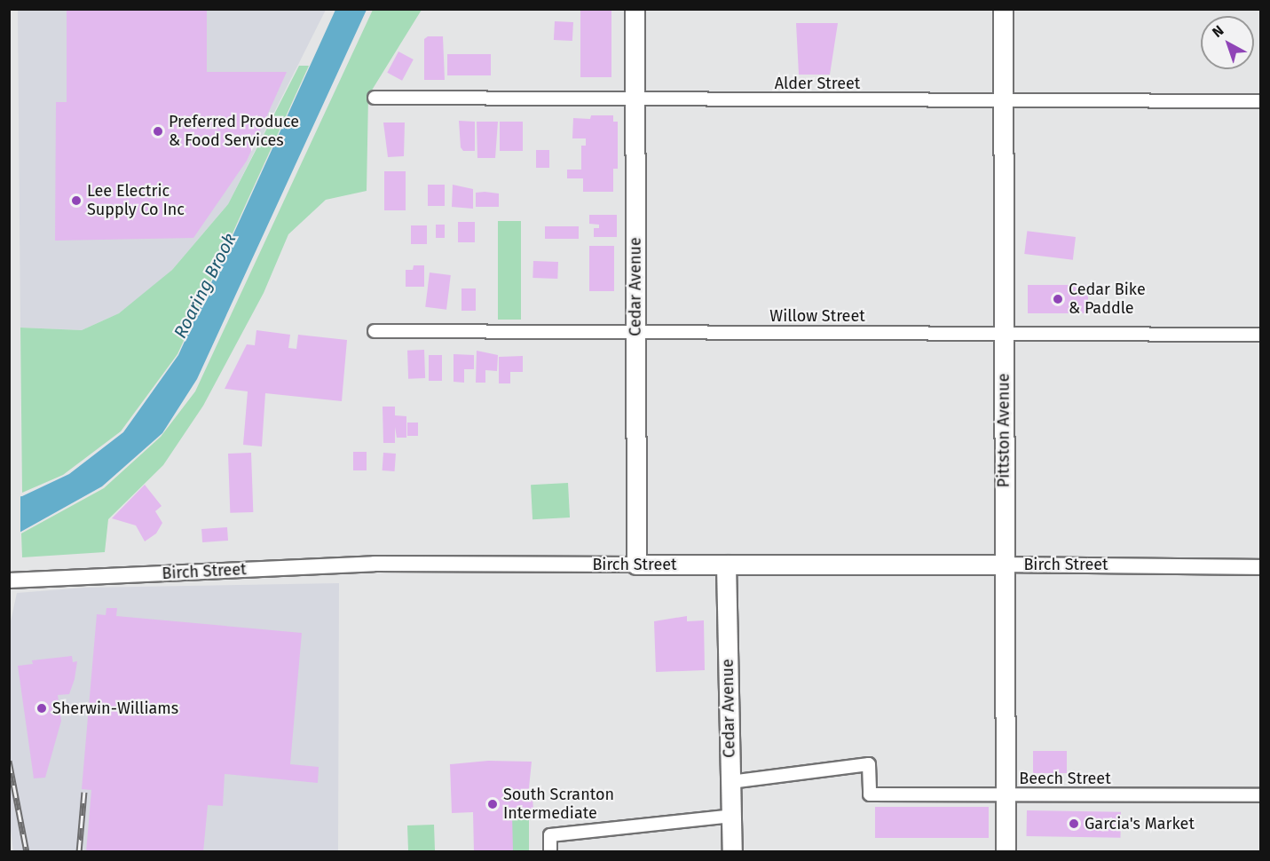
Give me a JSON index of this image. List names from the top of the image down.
{
  "streets": {
    "main road": ["Cedar Avenue", "Pittston Avenue", "Birch Street"],
    "street": ["Alder Street", "Willow Street", "Beech Street"]
  },
  "crossings": [
    ["Alder Street", "Cedar Avenue"],
    ["Alder Street", "Pittston Avenue"],
    ["Cedar Avenue", "Willow Street"],
    ["Cedar Avenue", "Birch Street"],
    ["Cedar Avenue", "Beech Street"],
    ["Willow Street", "Pittston Avenue"],
    ["Pittston Avenue", "Birch Street"],
    ["Pittston Avenue", "Beech Street"]
  ],
  "water": ["Roaring Brook"],
  "places": [
    "Preferred Produce & Food Services",
    "Lee Electric Supply Co Inc",
    "Cedar Bike & Paddle",
    "Sherwin-Williams",
    "South Scranton Intermediate",
    "Garcia's Market"
  ],
  "north": "top left"
}
